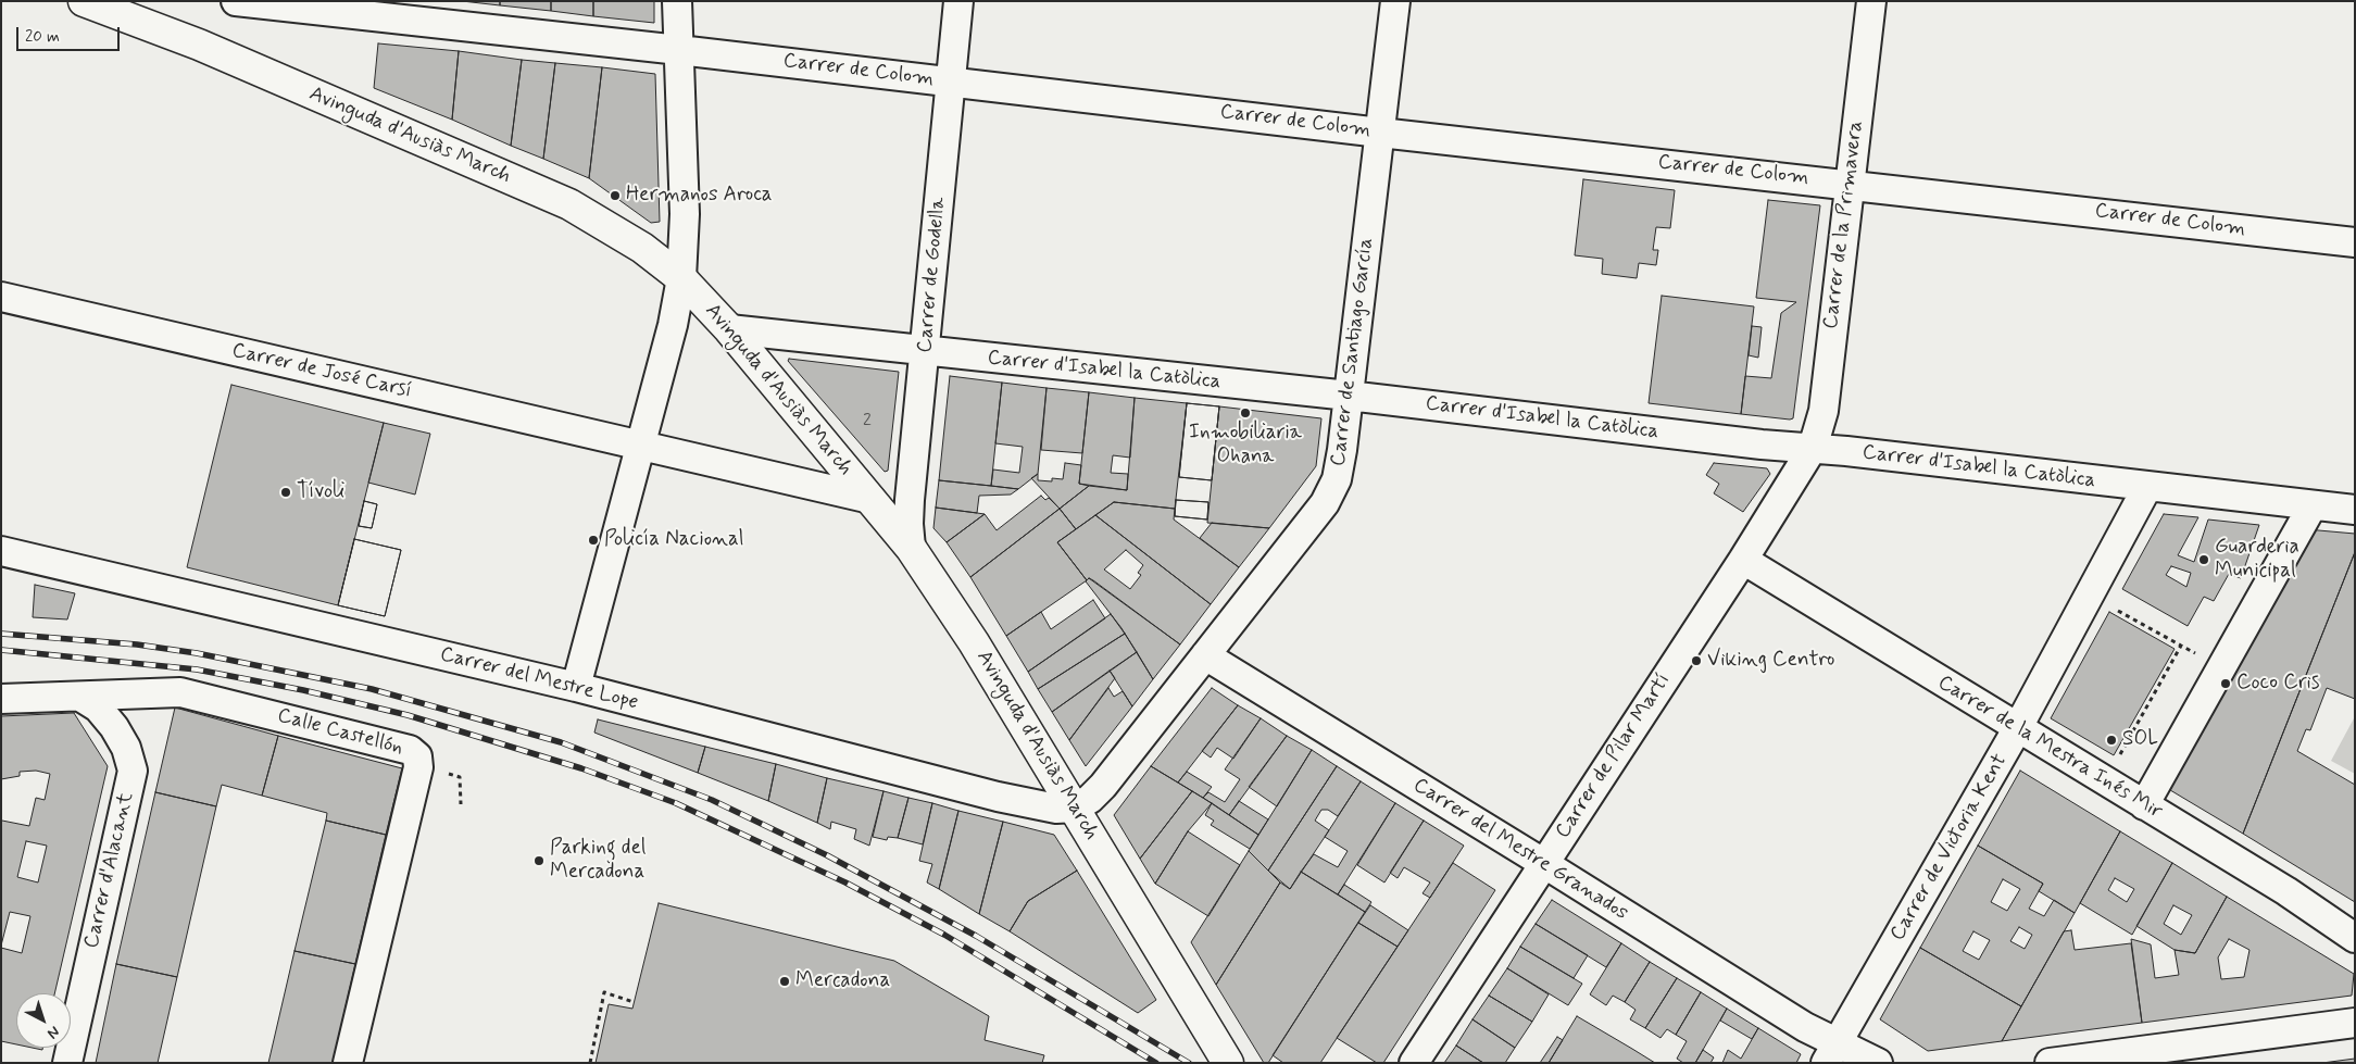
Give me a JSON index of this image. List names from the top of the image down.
{
  "streets": {
    "street": [
      "Carrer de Colom",
      "Avinguda d'Ausiàs March",
      "Carrer de la Primavera",
      "Carrer de Godella",
      "Carrer de Santiago García",
      "Carrer d'Isabel la Catòlica",
      "Carrer de José Carsí",
      "Carrer del Mestre Lope",
      "Calle Castellón",
      "Carrer de la Mestra Inés Mir",
      "Carrer de Pilar Martí",
      "Carrer de Victoria Kent",
      "Carrer del Mestre Granados",
      "Carrer d'Alacant"
    ]
  },
  "crossings": [
    ["Carrer de Colom", "Carrer de la Primavera"],
    ["Carrer de Colom", "Carrer de Godella"],
    ["Carrer de Colom", "Carrer de Santiago García"],
    ["Avinguda d'Ausiàs March", "Carrer de Godella"],
    ["Avinguda d'Ausiàs March", "Carrer de Santiago García"],
    ["Avinguda d'Ausiàs March", "Carrer d'Isabel la Catòlica"],
    ["Avinguda d'Ausiàs March", "Carrer de José Carsí"],
    ["Avinguda d'Ausiàs March", "Carrer del Mestre Lope"],
    ["Carrer de la Primavera", "Carrer d'Isabel la Catòlica"],
    ["Carrer de la Primavera", "Carrer de Pilar Martí"],
    ["Carrer de Godella", "Carrer d'Isabel la Catòlica"],
    ["Carrer de Santiago García", "Carrer d'Isabel la Catòlica"],
    ["Carrer de Santiago García", "Carrer del Mestre Lope"],
    ["Carrer de Santiago García", "Carrer del Mestre Granados"],
    ["Carrer d'Isabel la Catòlica", "Carrer de Pilar Martí"],
    ["Carrer d'Isabel la Catòlica", "Carrer de Victoria Kent"],
    ["Calle Castellón", "Carrer d'Alacant"],
    ["Carrer de la Mestra Inés Mir", "Carrer de Pilar Martí"],
    ["Carrer de la Mestra Inés Mir", "Carrer de Victoria Kent"],
    ["Carrer de Pilar Martí", "Carrer del Mestre Granados"],
    ["Carrer de Victoria Kent", "Carrer del Mestre Granados"]
  ],
  "places": [
    "Hermanos Aroca",
    "Inmobiliaria Ohana",
    "Tívoli",
    "Policía Nacional",
    "Guarderia Municipal",
    "Viking Centro",
    "Coco Cris",
    "SOL",
    "Parking del Mercadona",
    "Mercadona"
  ],
  "house_numbers": ["2"],
  "scale_bar": "20 m",
  "north": "bottom right"
}
